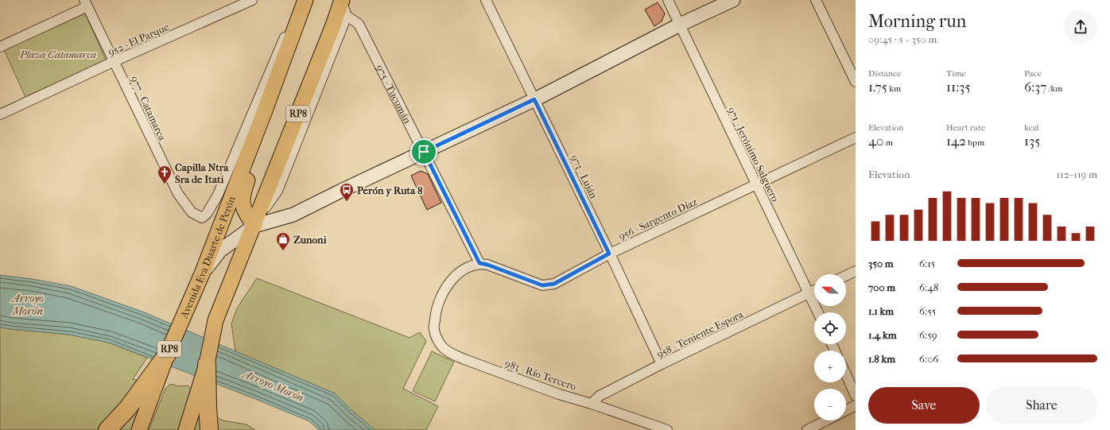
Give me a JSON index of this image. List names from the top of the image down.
{
  "streets": {
    "main road": ["RP8", "Avenida Eva Duarte de Perón"],
    "street": [
      "952 - El Parque",
      "975 - Tucumán",
      "977 - Catamarca",
      "971 - Jerónimo Salguero",
      "973 - Luján",
      "956 - Sargento Díaz",
      "958 - Teniente Espora",
      "983 - Río Tercero"
    ]
  },
  "crossings": [
    ["952 - El Parque", "977 - Catamarca"],
    ["975 - Tucumán", "956 - Sargento Díaz"],
    ["975 - Tucumán", "983 - Río Tercero"],
    ["977 - Catamarca", "Avenida Eva Duarte de Perón"],
    ["971 - Jerónimo Salguero", "956 - Sargento Díaz"],
    ["971 - Jerónimo Salguero", "958 - Teniente Espora"],
    ["973 - Luján", "956 - Sargento Díaz"],
    ["973 - Luján", "958 - Teniente Espora"],
    ["956 - Sargento Díaz", "983 - Río Tercero"],
    ["958 - Teniente Espora", "983 - Río Tercero"]
  ],
  "water": ["Arroyo Morón"],
  "parks": ["Plaza Catamarca"],
  "places": {
    "church": ["Capilla Ntra Sra de Itati"],
    "bus stop": ["Perón y Ruta 8"],
    "shop": ["Zunoni"]
  },
  "north": "left",
  "page": {
    "heading": ["Morning run", "09:45 · 5 × 350 m"],
    "stats": [
      ["Distance", "1.75 km"],
      ["Time", "11:35"],
      ["Pace", "6:37 /km"],
      ["Elevation", "40 m"],
      ["Heart rate", "142 bpm"],
      ["kcal", "135"]
    ],
    "chart": ["Elevation", "112–119 m"],
    "list": [
      {
        "name": "350 m",
        "note": "6:15"
      },
      {
        "name": "700 m",
        "note": "6:48"
      },
      {
        "name": "1.1 km",
        "note": "6:55"
      },
      {
        "name": "1.4 km",
        "note": "6:59"
      },
      {
        "name": "1.8 km",
        "note": "6:06"
      }
    ],
    "map_buttons": ["+", "−"],
    "buttons": ["Save", "Share"]
  }
}
